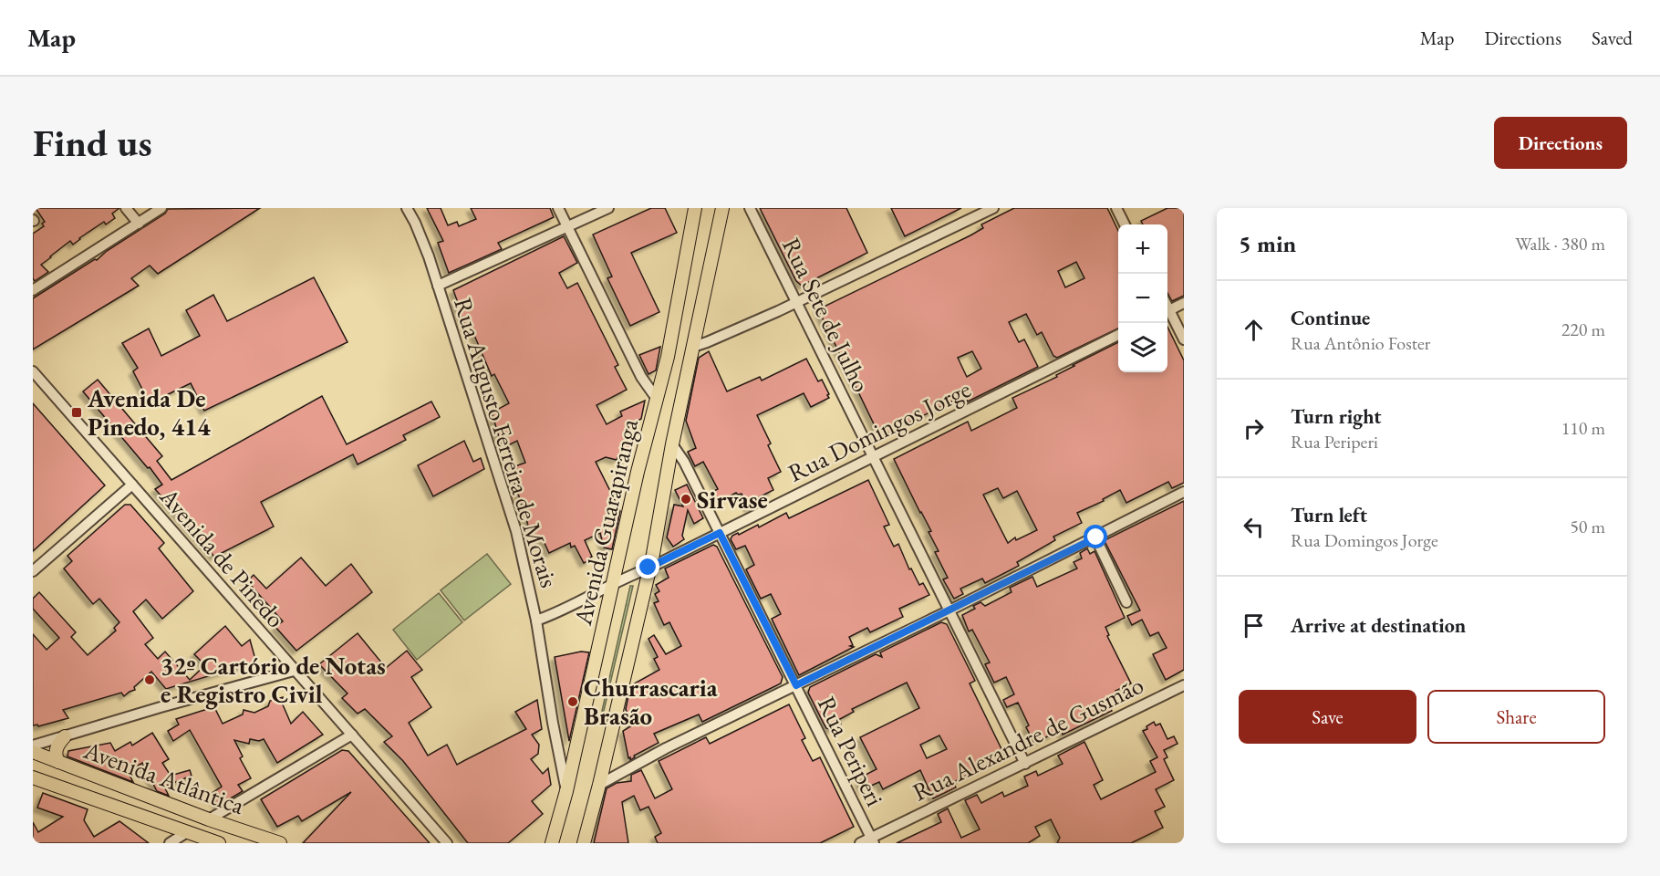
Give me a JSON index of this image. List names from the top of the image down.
{
  "streets": {
    "main road": ["Avenida Guarapiranga", "Avenida Atlântica"],
    "street": [
      "Rua Sete de Julho",
      "Rua Domingos Jorge",
      "Rua Augusto Ferreira de Morais",
      "Avenida de Pinedo",
      "Rua Alexandre de Gusmão",
      "Rua Periperi"
    ]
  },
  "crossings": [
    ["Rua Sete de Julho", "Rua Domingos Jorge"],
    ["Rua Sete de Julho", "Rua Alexandre de Gusmão"],
    ["Rua Domingos Jorge", "Rua Augusto Ferreira de Morais"],
    ["Rua Domingos Jorge", "Avenida Guarapiranga"],
    ["Rua Domingos Jorge", "Rua Periperi"],
    ["Rua Augusto Ferreira de Morais", "Avenida Guarapiranga"],
    ["Avenida Guarapiranga", "Rua Periperi"],
    ["Rua Alexandre de Gusmão", "Rua Periperi"]
  ],
  "places": {
    "transit": ["Avenida De Pinedo, 414"],
    "other": ["Sirvase", "32º Cartório de Notas e Registro Civil", "Churrascaria Brasão"]
  },
  "page": {
    "header": "Map",
    "nav": ["Map", "Directions", "Saved"],
    "buttons": [
      "Directions",
      ["Save", "Share"]
    ],
    "title": "Find us",
    "heading": ["5 min", "Walk · 380 m"],
    "map_buttons": ["+", "−"],
    "list": [
      ["Continue", "Rua Antônio Foster", "220 m"],
      ["Turn right", "Rua Periperi", "110 m"],
      ["Turn left", "Rua Domingos Jorge", "50 m"],
      "Arrive at destination"
    ]
  }
}
